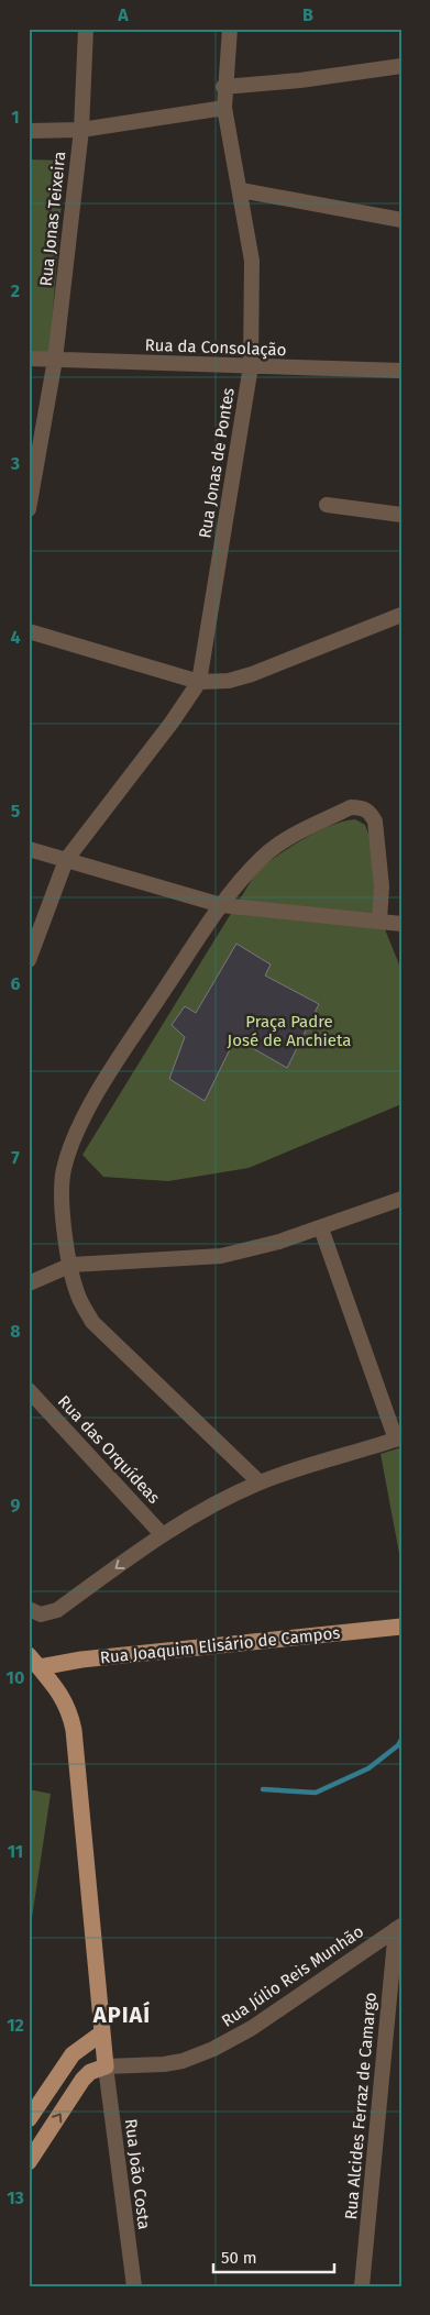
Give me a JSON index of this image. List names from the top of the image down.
{
  "streets": {
    "main road": ["Rua Joaquim Elisário de Campos"],
    "street": [
      "Rua Jonas Teixeira",
      "Rua da Consolação",
      "Rua Jonas de Pontes",
      "Rua das Orquídeas",
      "Rua Júlio Reis Munhão",
      "Rua Alcides Ferraz de Camargo",
      "Rua João Costa"
    ]
  },
  "crossings": [
    ["Rua Jonas Teixeira", "Rua da Consolação"],
    ["Rua da Consolação", "Rua Jonas de Pontes"],
    ["Rua Júlio Reis Munhão", "Rua Alcides Ferraz de Camargo"],
    ["Rua Júlio Reis Munhão", "Rua João Costa"]
  ],
  "districts": ["APIAÍ"],
  "parks": ["Praça Padre José de Anchieta"],
  "scale_bar": "50 m",
  "grid": {
    "columns": ["A", "B"],
    "rows": [
      "1",
      "2",
      "3",
      "4",
      "5",
      "6",
      "7",
      "8",
      "9",
      "10",
      "11",
      "12",
      "13"
    ]
  }
}
